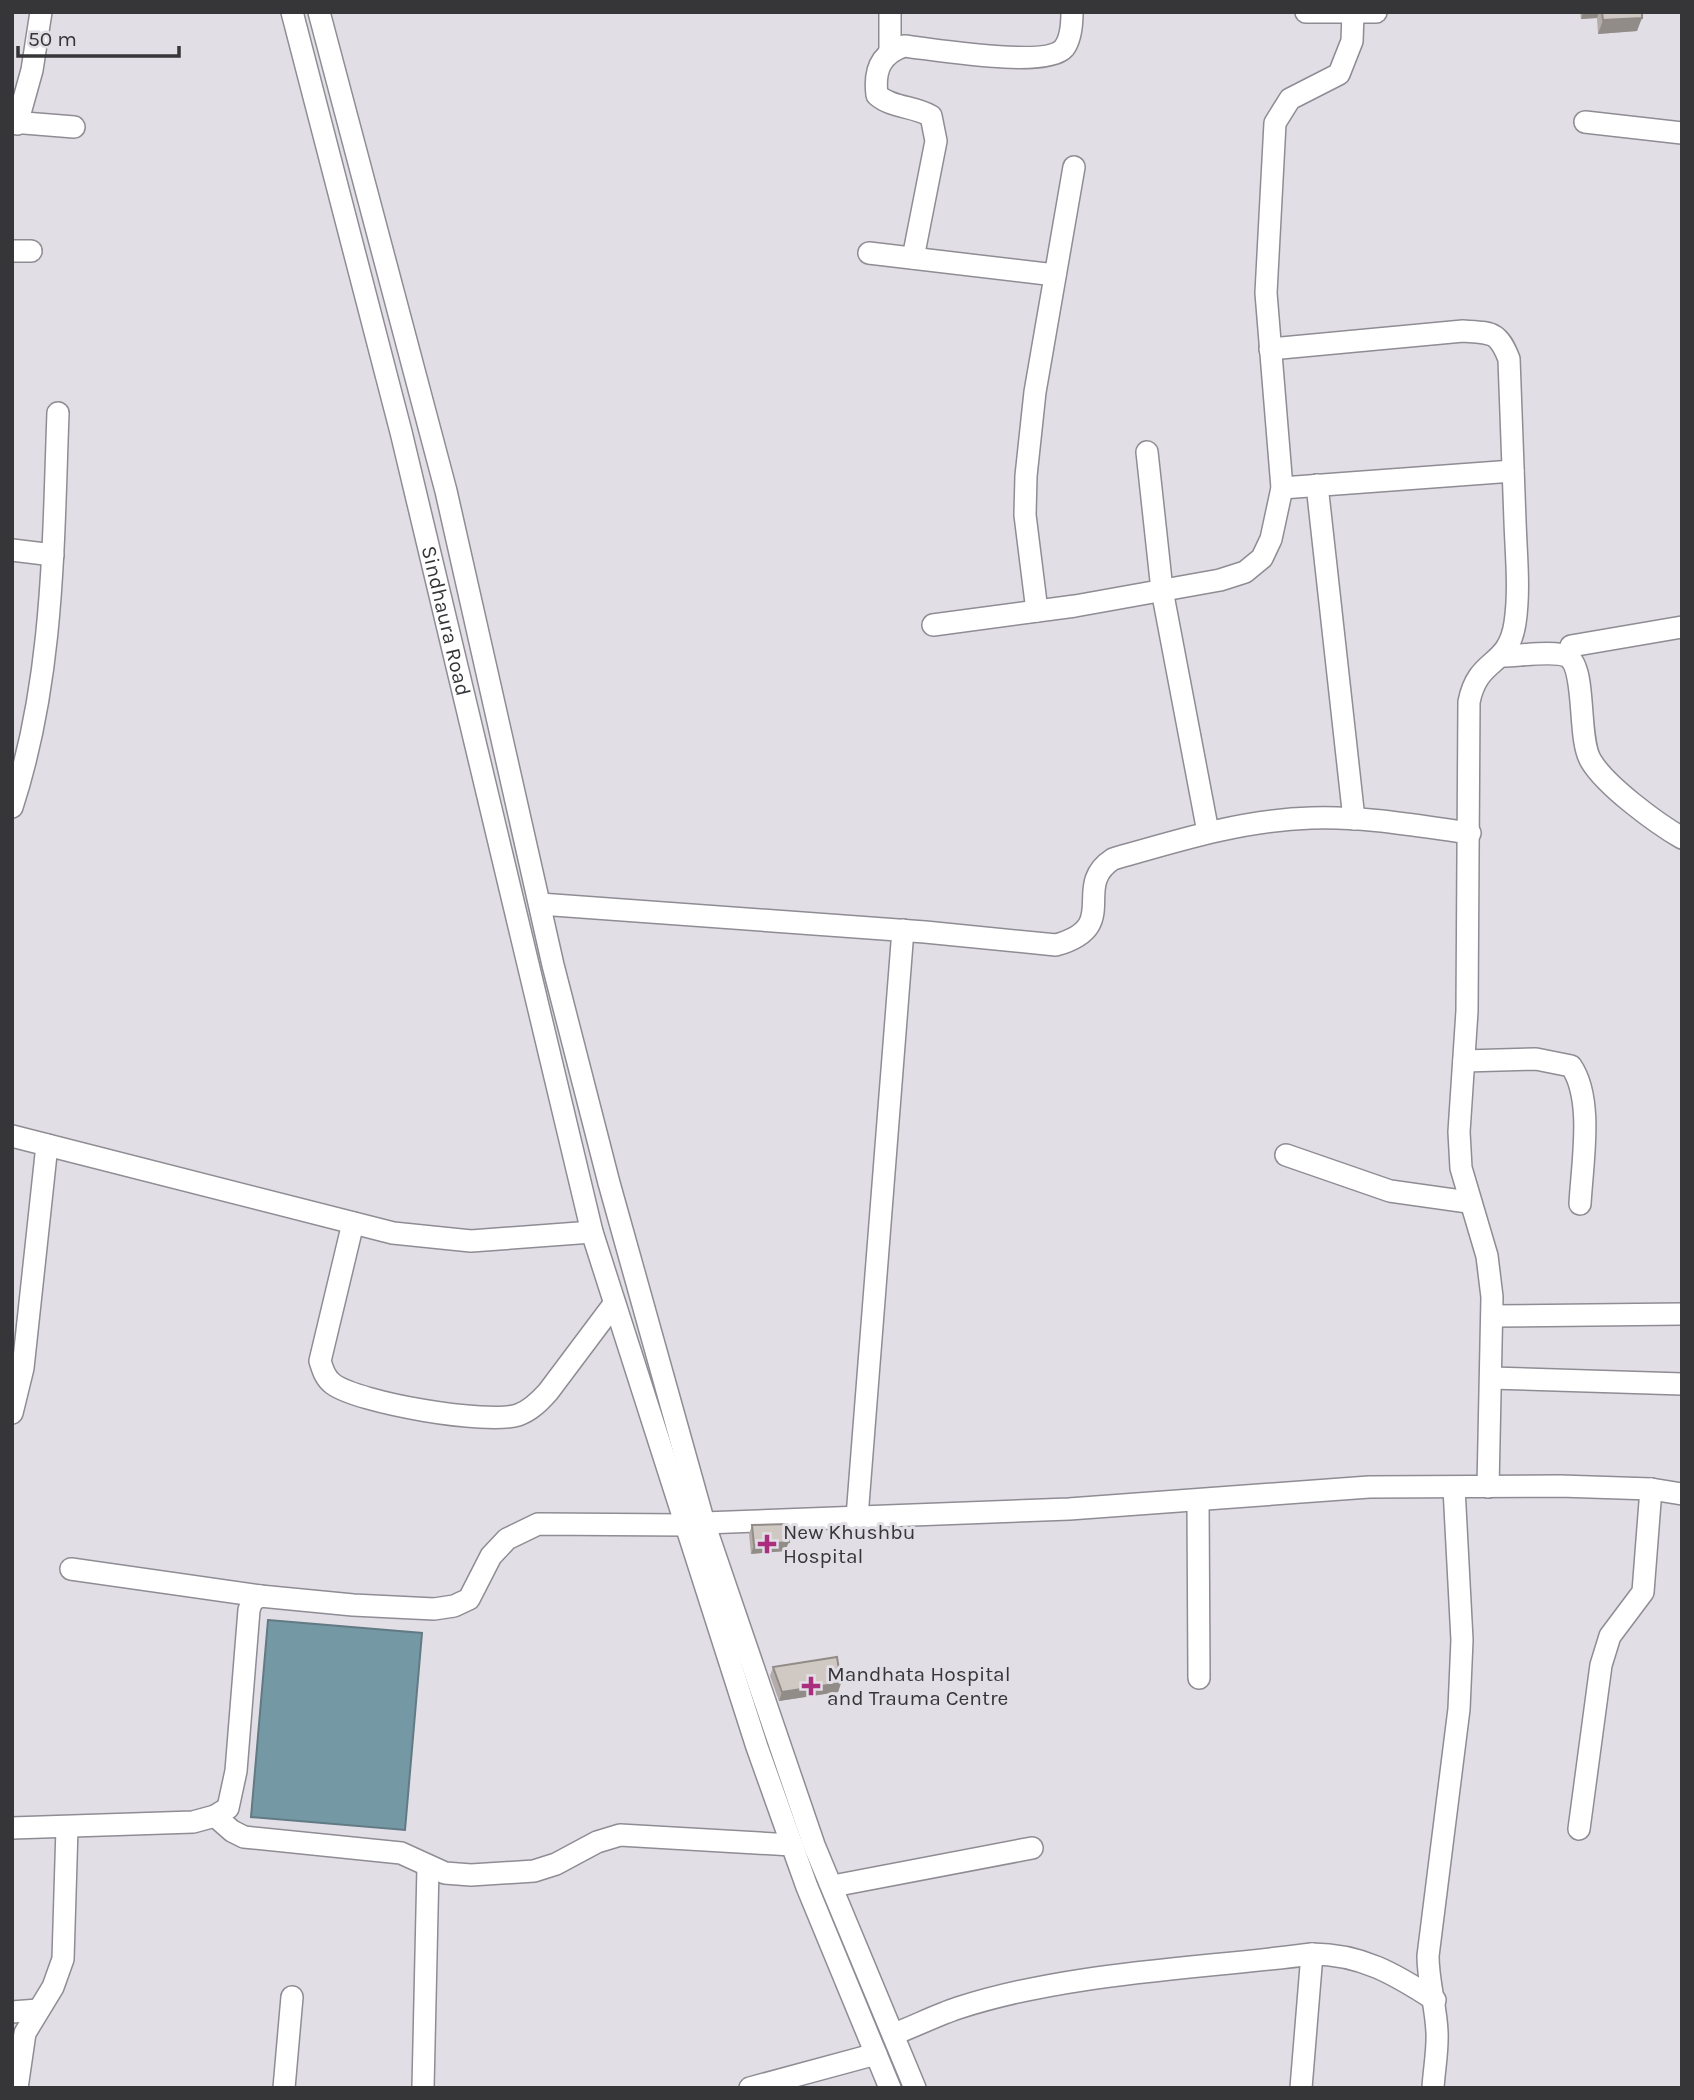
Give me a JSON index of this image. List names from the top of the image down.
{
  "streets": {
    "street": ["Sindhaura Road"]
  },
  "places": {
    "health": ["New Khushbu Hospital", "Mandhata Hospital and Trauma Centre"]
  },
  "scale_bar": "50 m"
}
